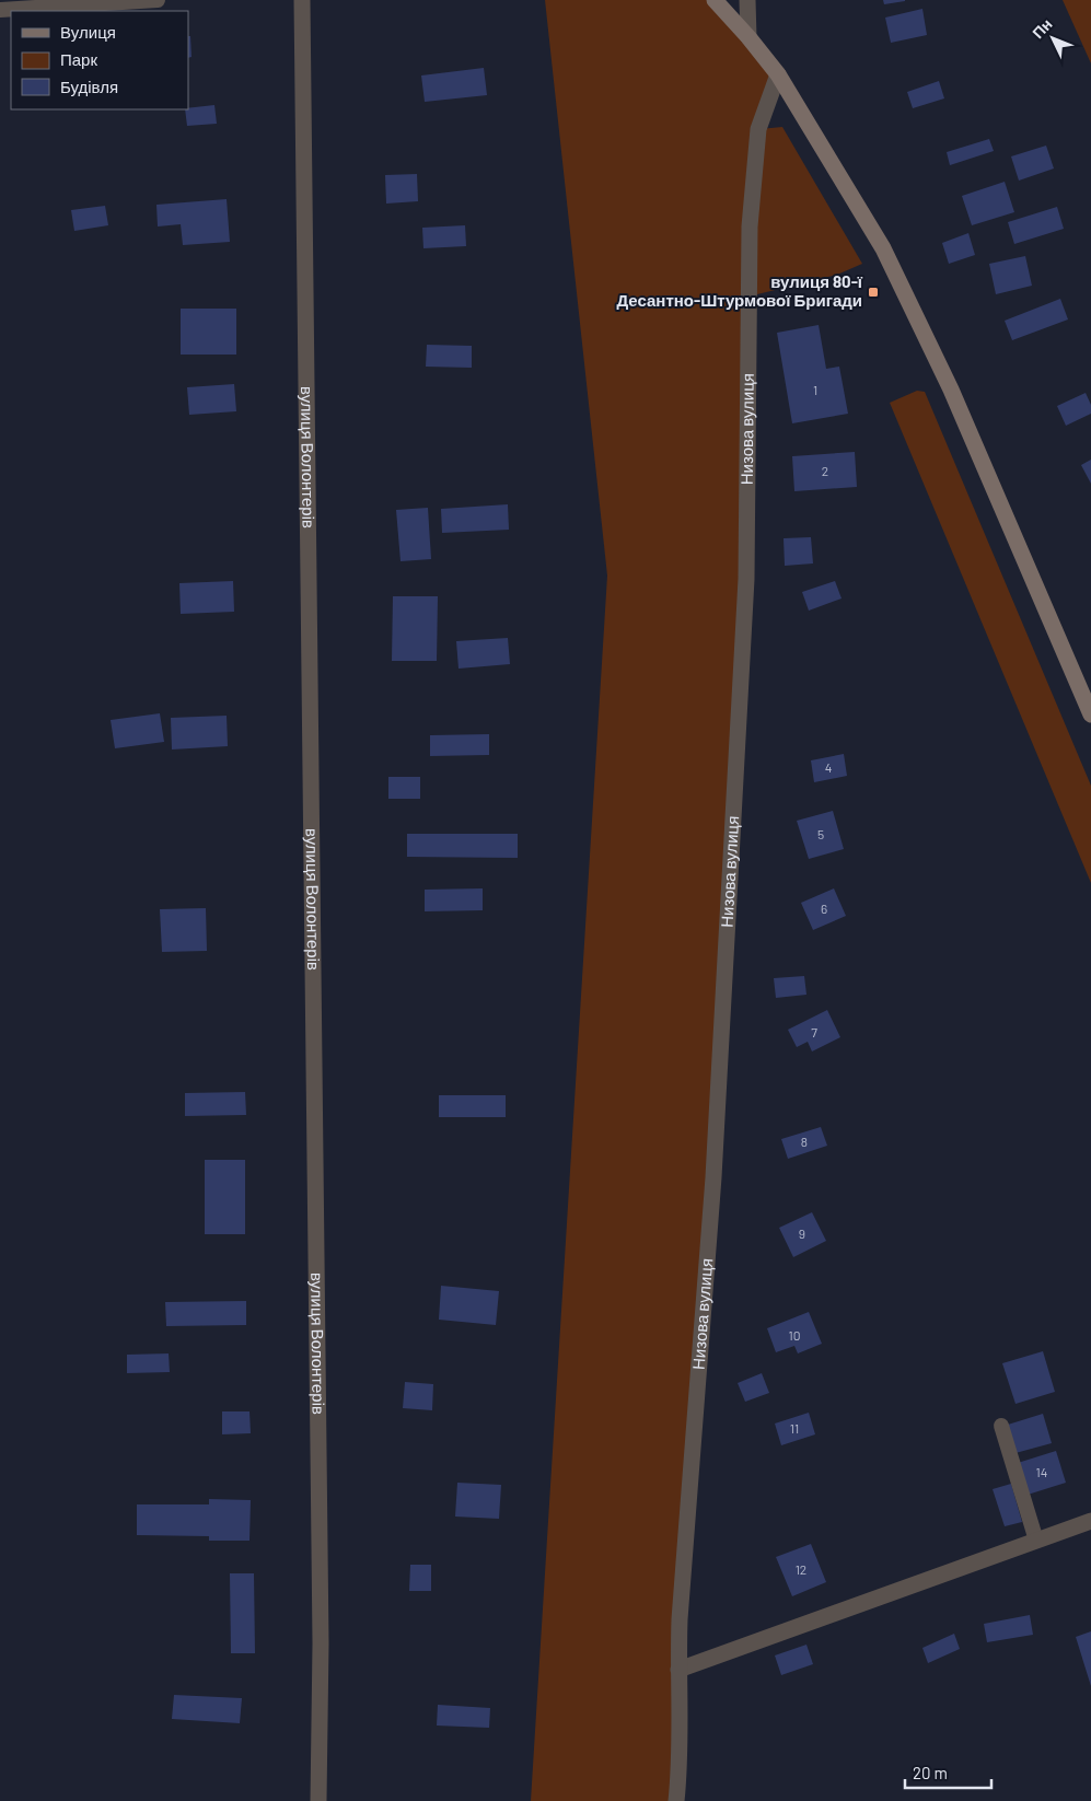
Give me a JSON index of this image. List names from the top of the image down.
{
  "streets": {
    "street": ["Низова вулиця", "вулиця Волонтерів"]
  },
  "places": {
    "transit": ["вулиця 80-ї Десантно-Штурмової Бригади"]
  },
  "house_numbers": [
    "1",
    "2",
    "4",
    "5",
    "6",
    "7",
    "8",
    "9",
    "10",
    "11",
    "14",
    "12"
  ],
  "legend": ["Вулиця", "Парк", "Будівля"],
  "scale_bar": "20 m",
  "north": "top left"
}
